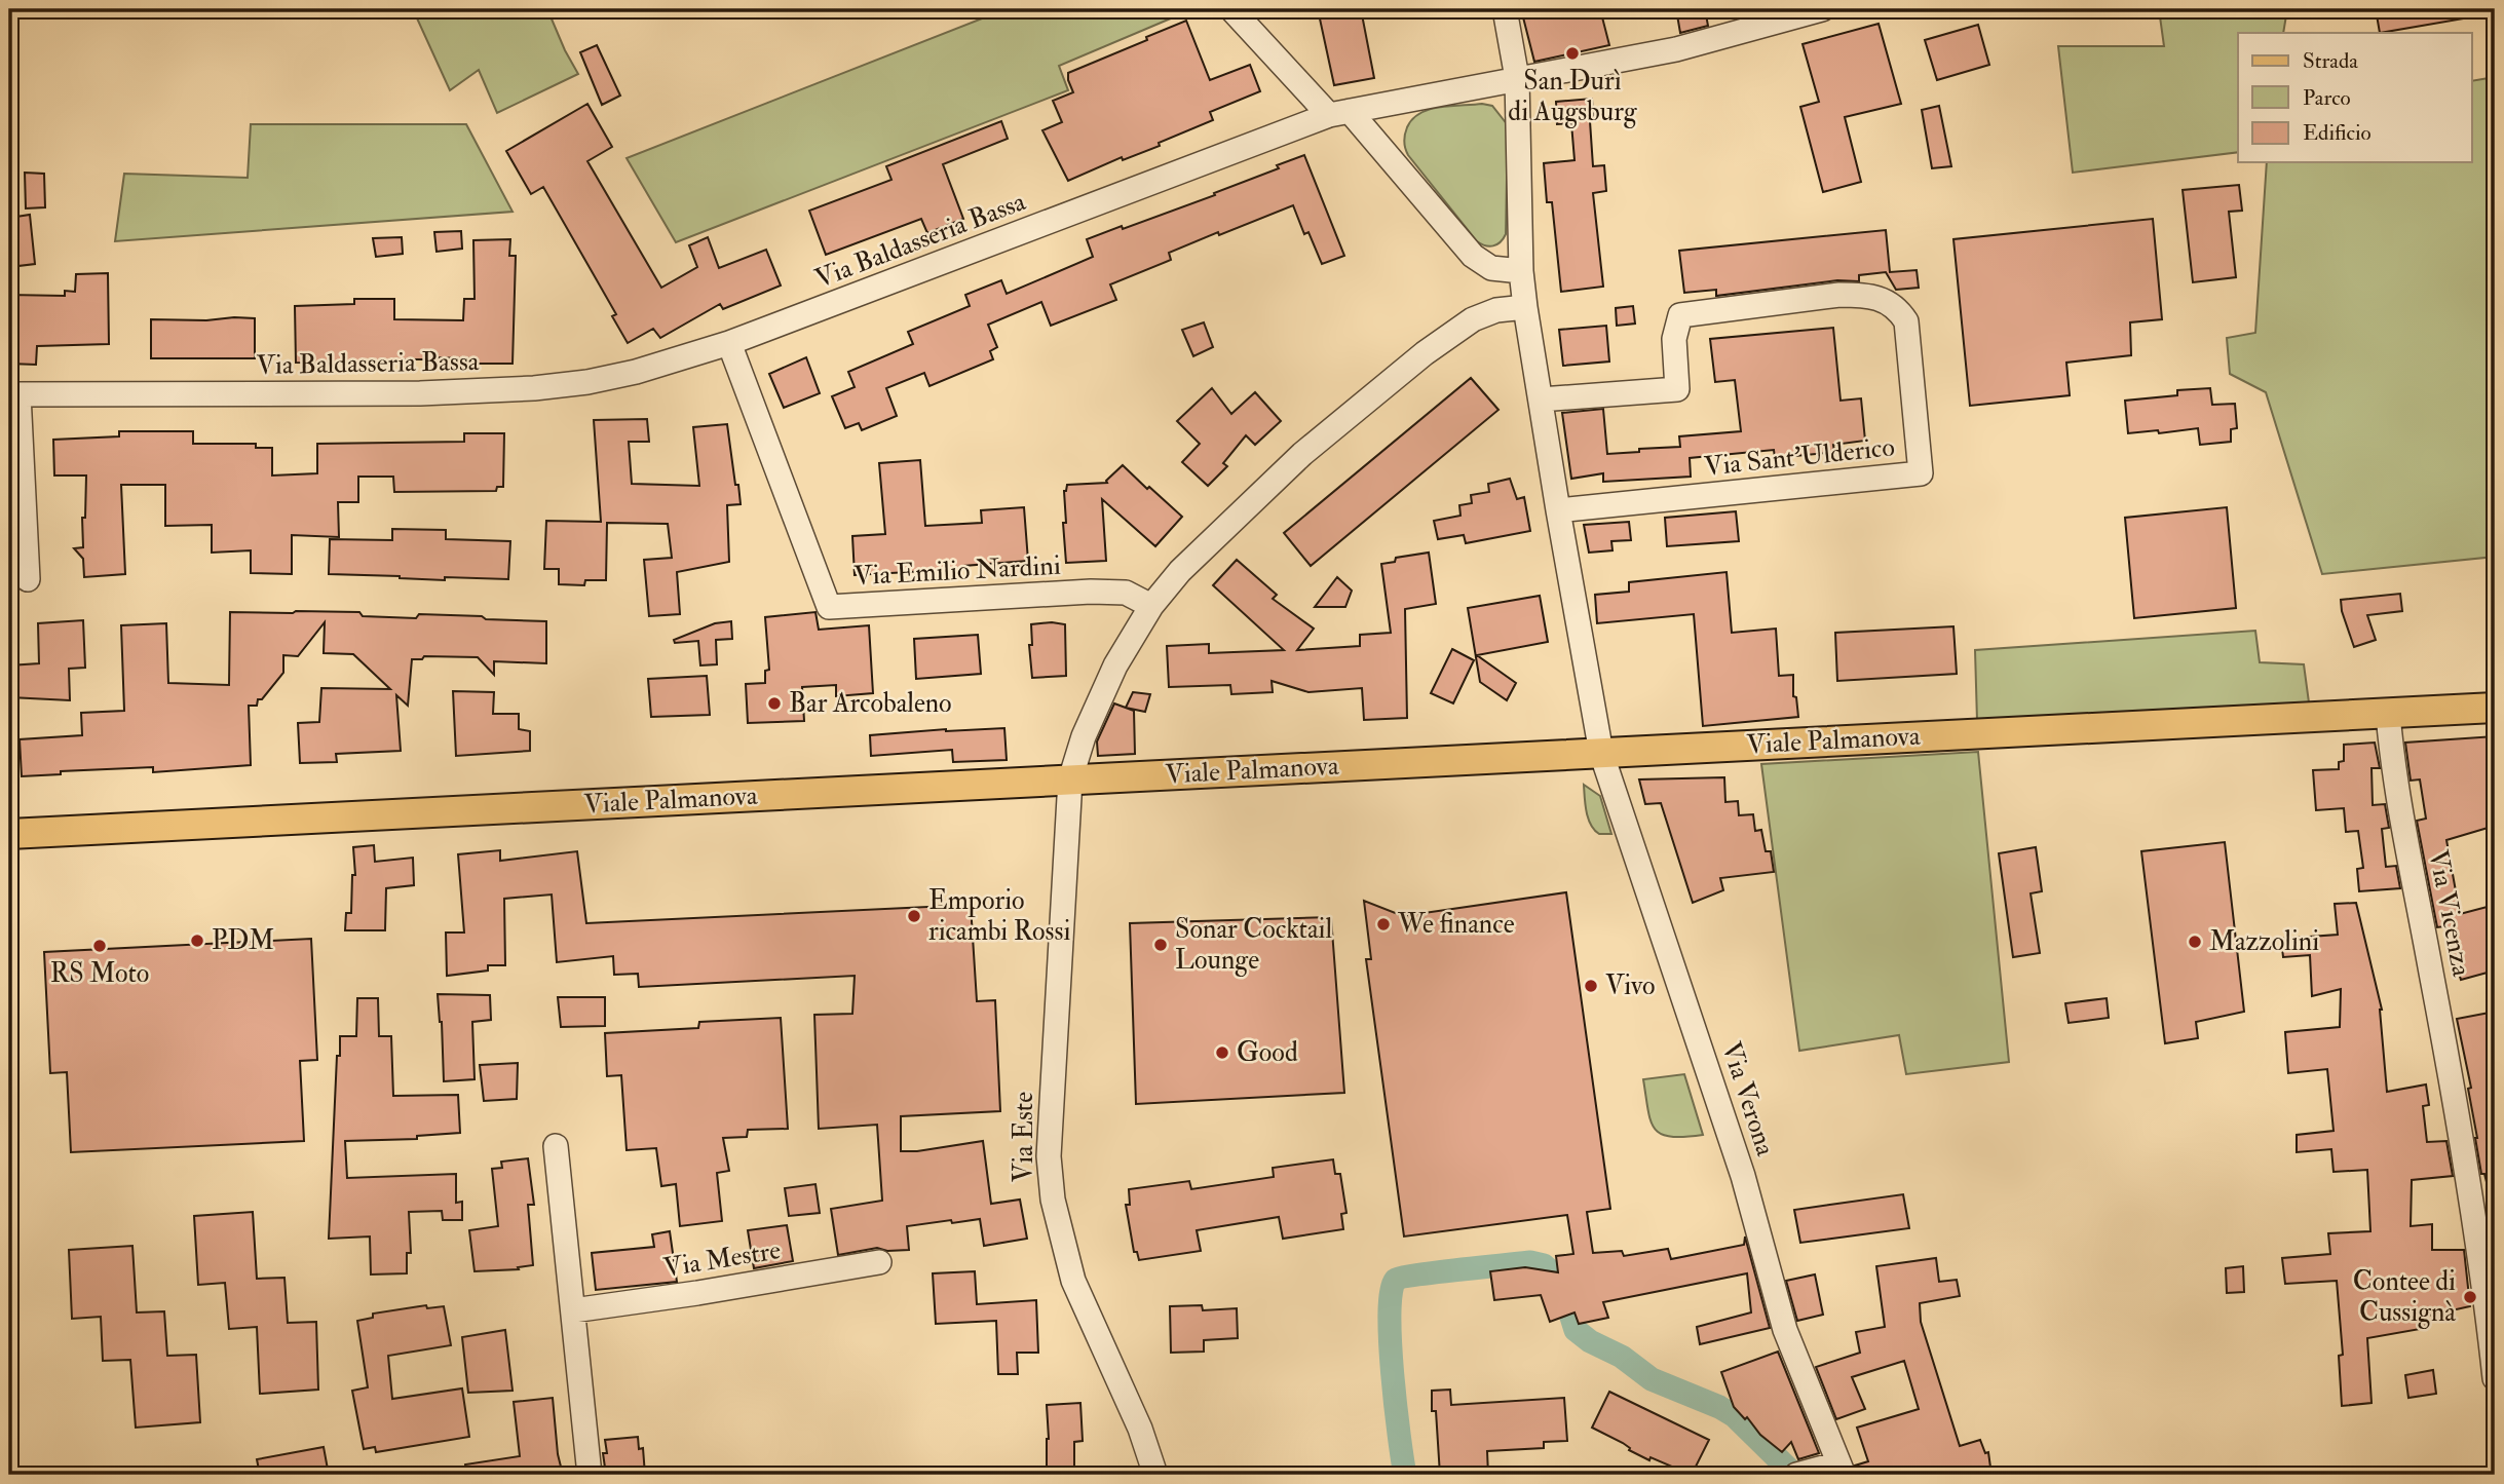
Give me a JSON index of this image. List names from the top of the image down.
{
  "streets": {
    "main road": ["Viale Palmanova"],
    "street": [
      "Via Baldasseria Bassa",
      "Via Sant'Ulderico",
      "Via Emilio Nardini",
      "Via Vicenza",
      "Via Verona",
      "Via Este",
      "Via Mestre"
    ]
  },
  "crossings": [
    ["Via Baldasseria Bassa", "Via Emilio Nardini"],
    ["Viale Palmanova", "Via Vicenza"],
    ["Viale Palmanova", "Via Verona"],
    ["Viale Palmanova", "Via Este"]
  ],
  "places": [
    "San Durì di Augsburg",
    "Bar Arcobaleno",
    "Emporio ricambi Rossi",
    "We finance",
    "PDM",
    "Mazzolini",
    "Sonar Cocktail Lounge",
    "RS Moto",
    "Vivo",
    "Good",
    "Contee di Cussignà"
  ],
  "legend": ["Strada", "Parco", "Edificio"]
}
